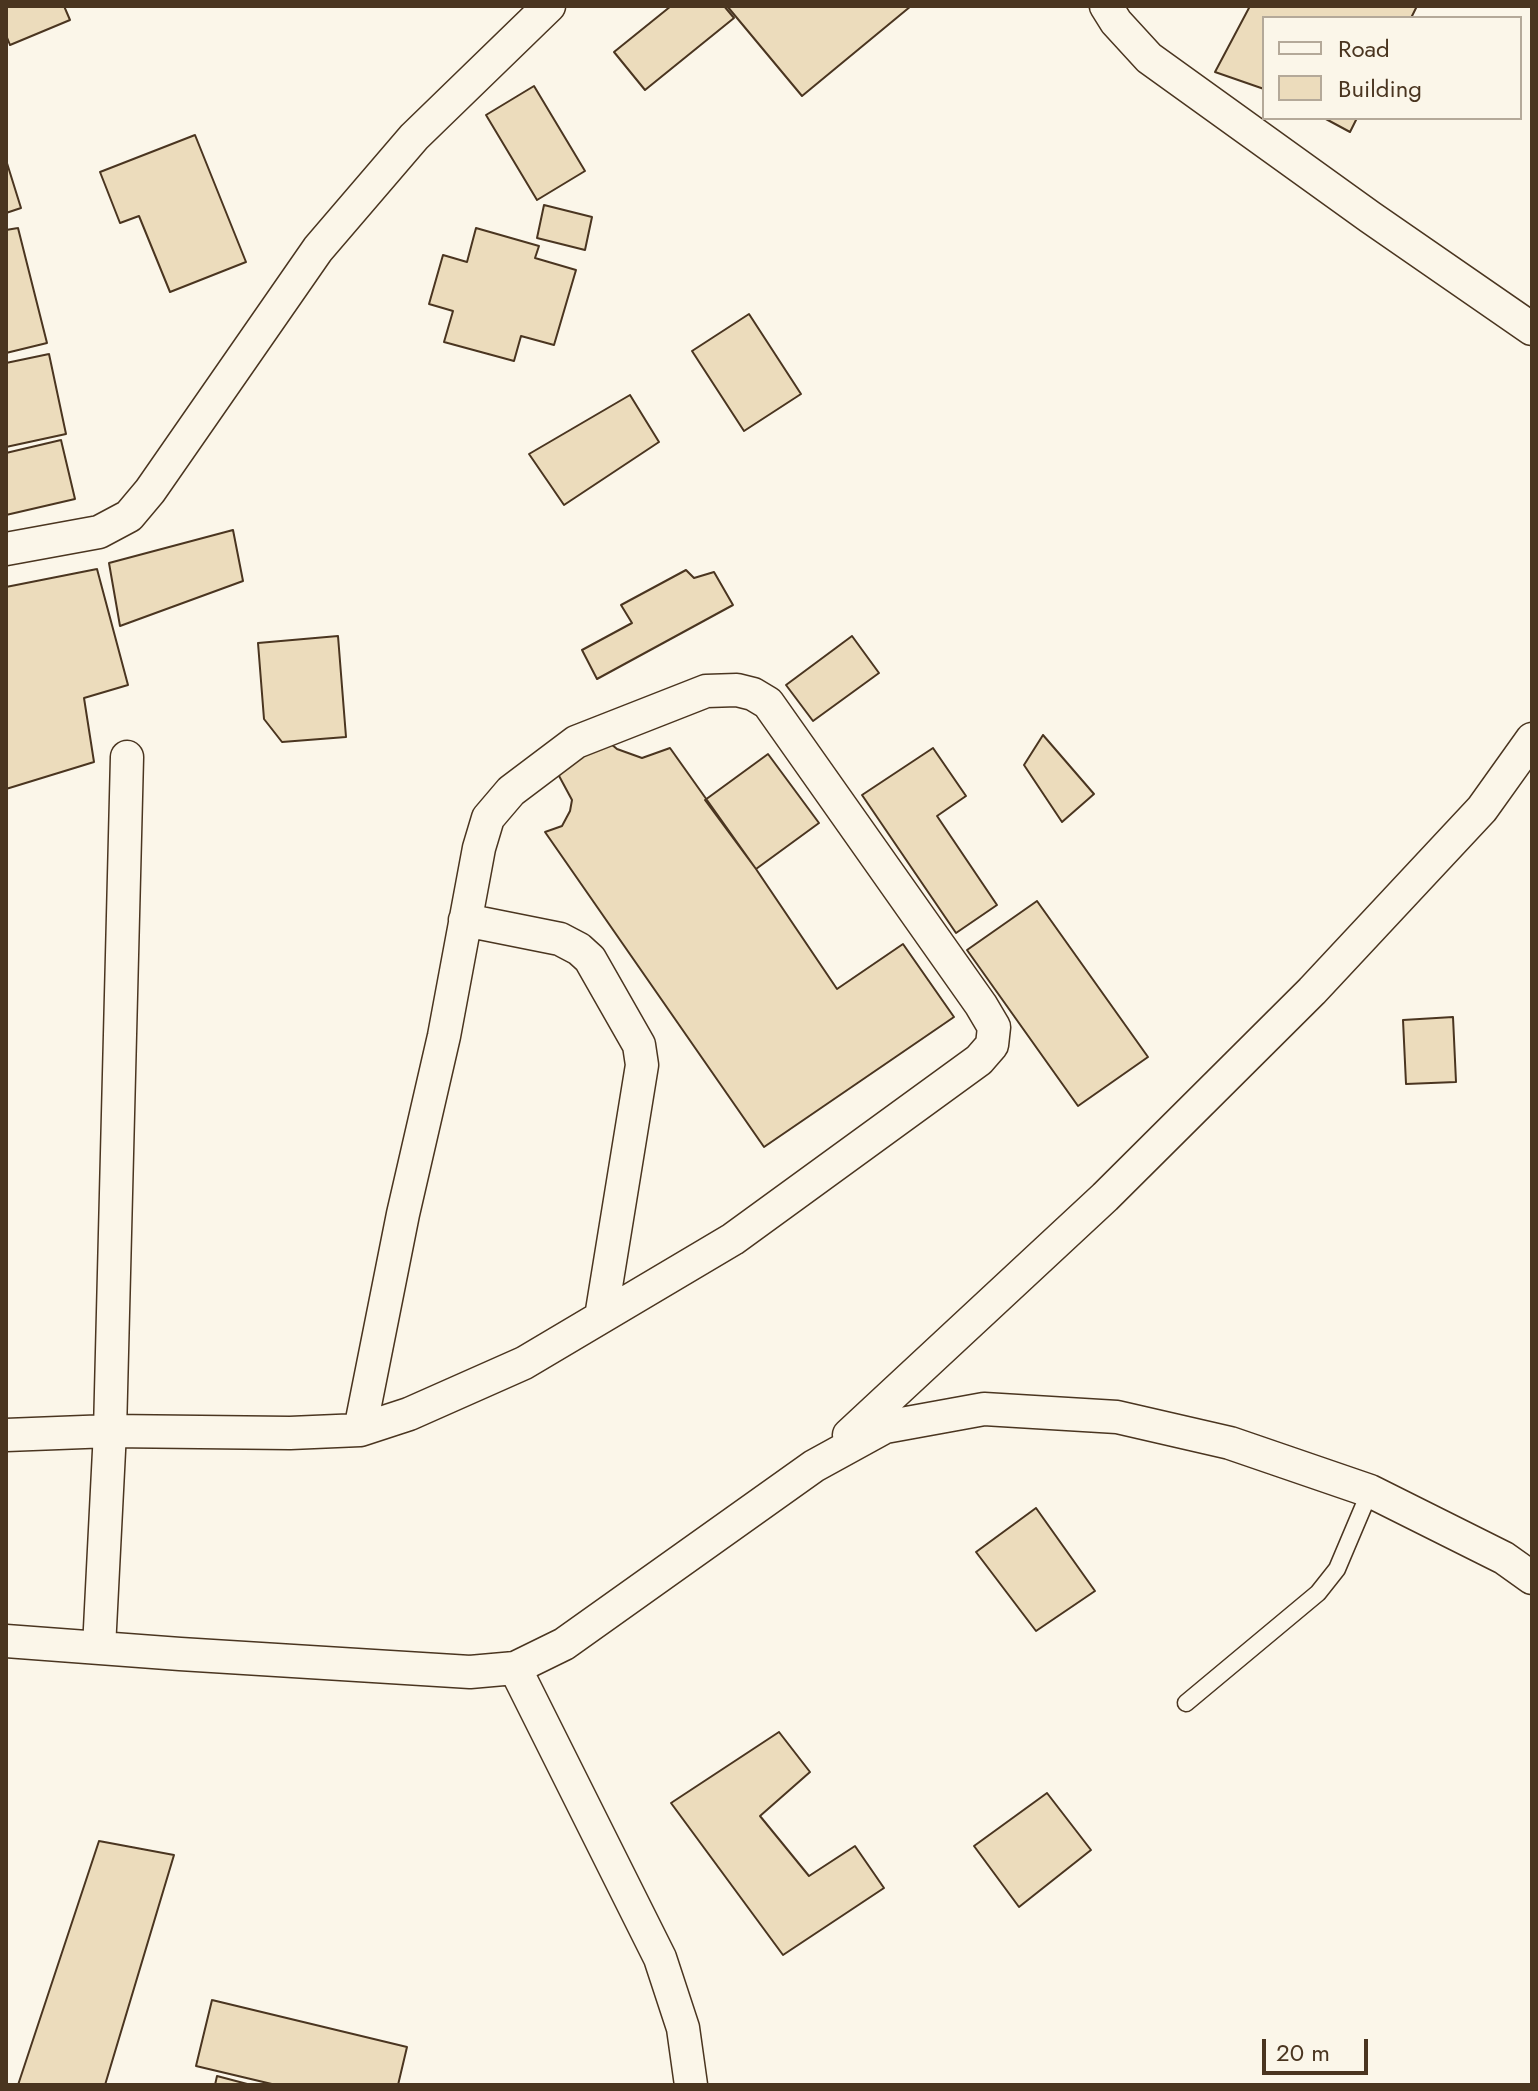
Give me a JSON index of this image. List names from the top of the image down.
{
  "legend": ["Road", "Building"],
  "scale_bar": "20 m"
}
